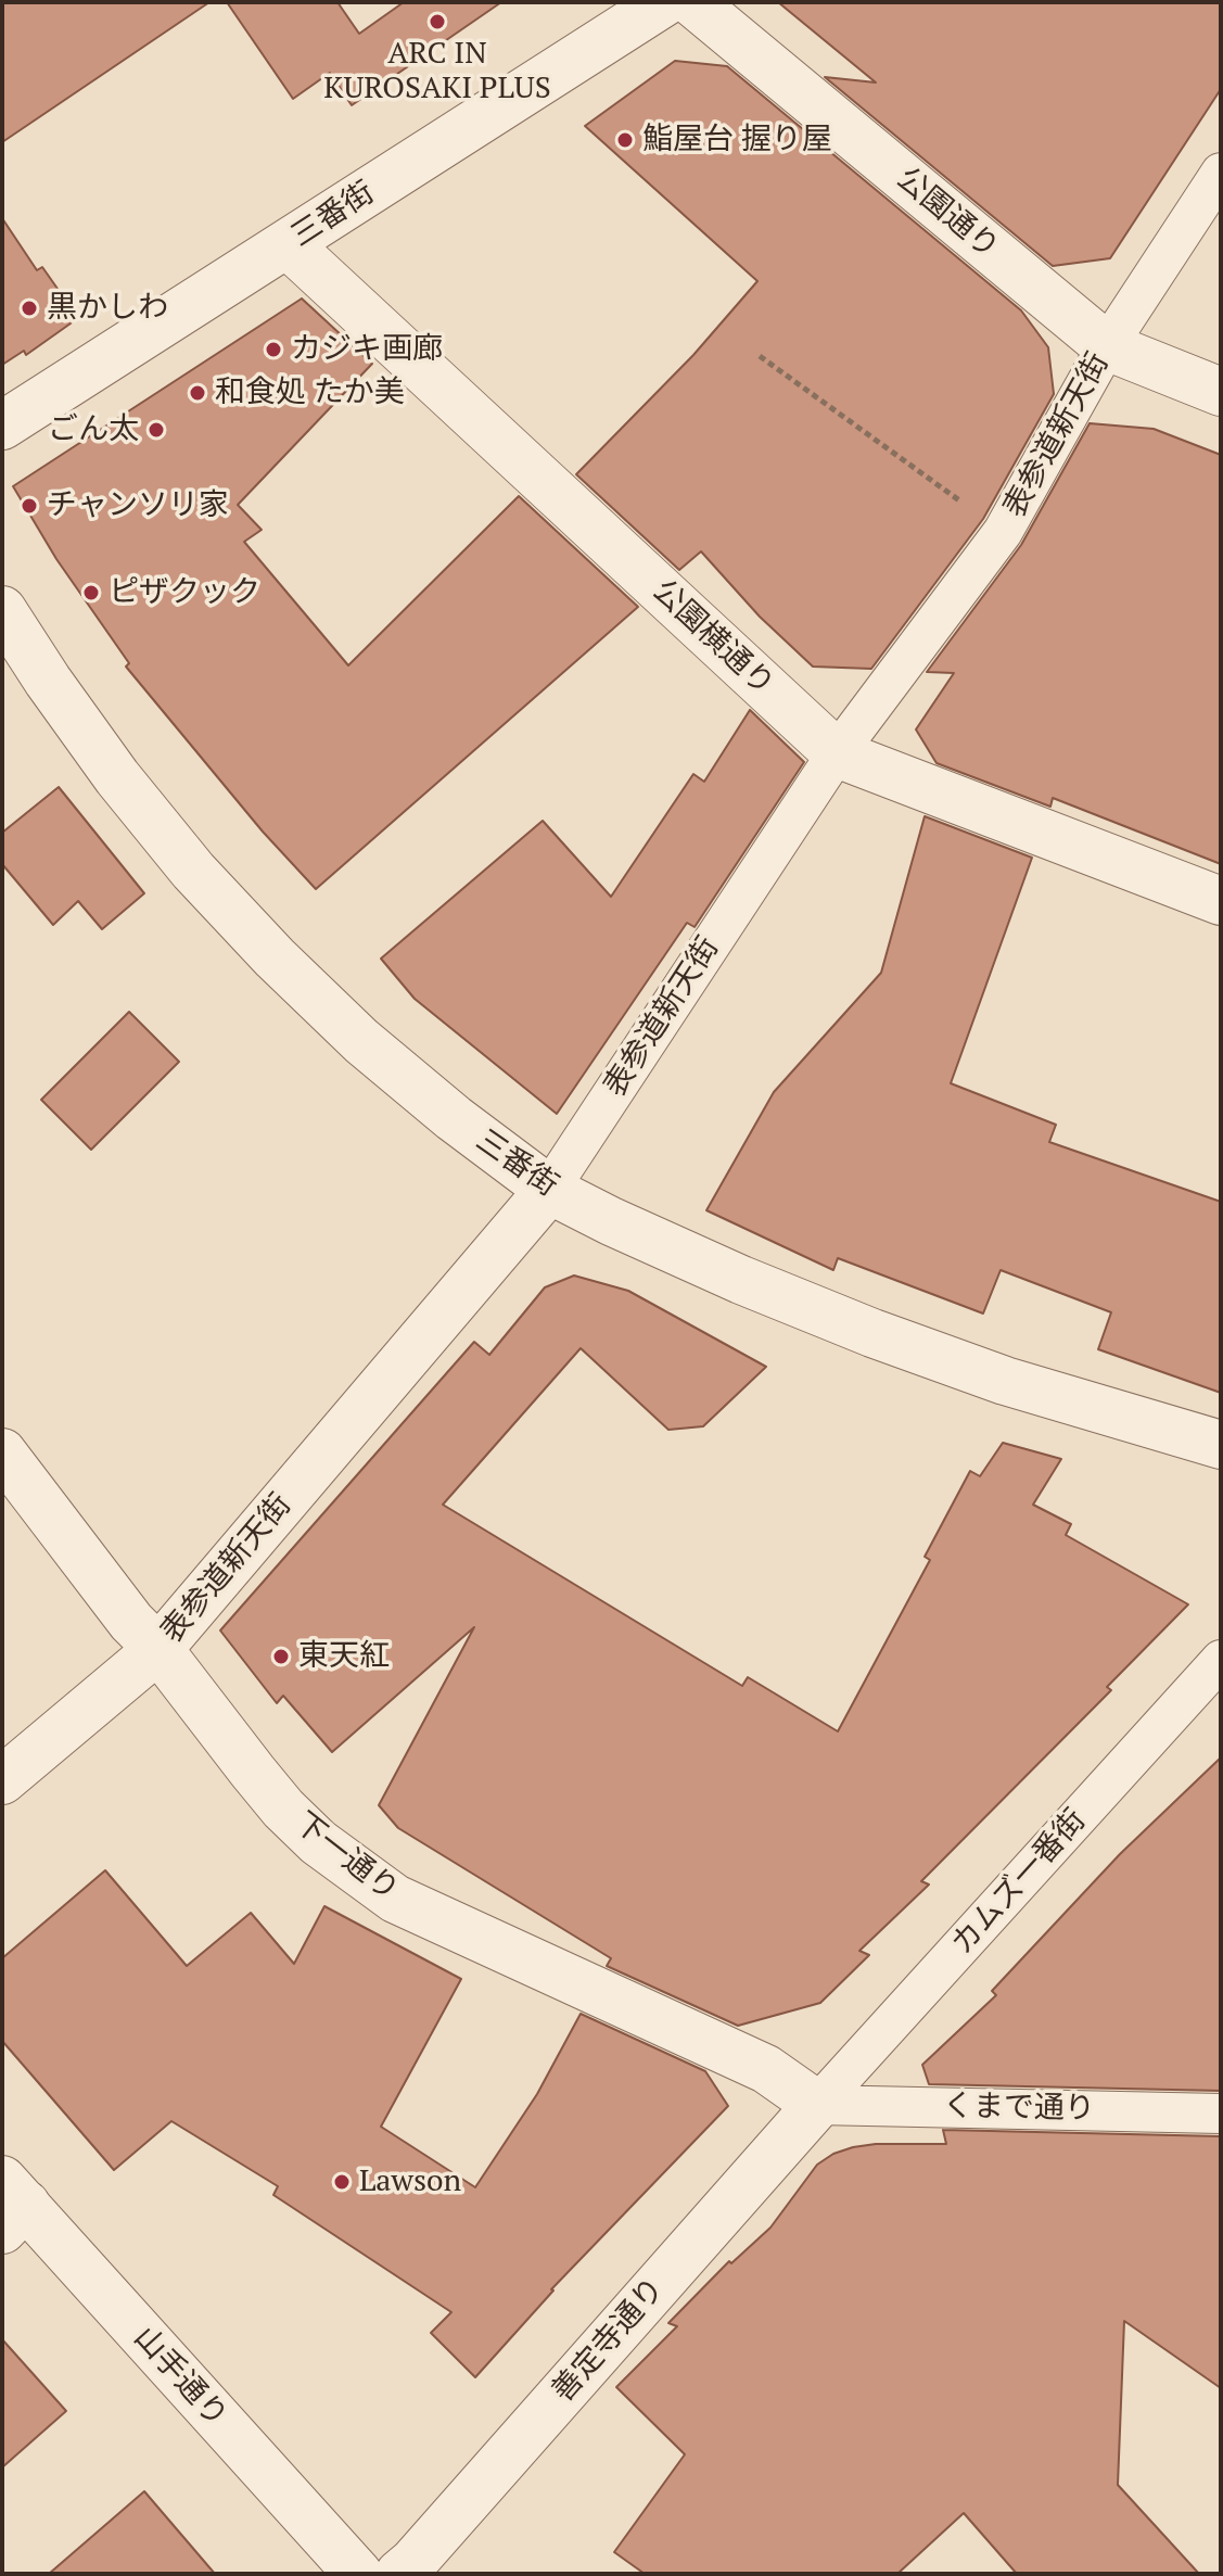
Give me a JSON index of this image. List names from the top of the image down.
{
  "streets": {
    "street": [
      "公園通り",
      "三番街",
      "表参道新天街",
      "公園横通り",
      "下一通り",
      "カムズ一番街",
      "くまで通り",
      "善定寺通り",
      "山手通り"
    ]
  },
  "crossings": [
    ["公園通り", "表参道新天街"],
    ["三番街", "表参道新天街"],
    ["三番街", "公園横通り"],
    ["表参道新天街", "公園横通り"],
    ["表参道新天街", "下一通り"],
    ["下一通り", "カムズ一番街"],
    ["下一通り", "くまで通り"],
    ["下一通り", "善定寺通り"],
    ["カムズ一番街", "くまで通り"],
    ["カムズ一番街", "善定寺通り"],
    ["くまで通り", "善定寺通り"]
  ],
  "places": [
    "ARC IN KUROSAKI PLUS",
    "鮨屋台 握り屋",
    "黒かしわ",
    "カジキ画廊",
    "和食処 たか美",
    "ごん太",
    "チャンソリ家",
    "ピザクック",
    "東天紅",
    "Lawson"
  ]
}
